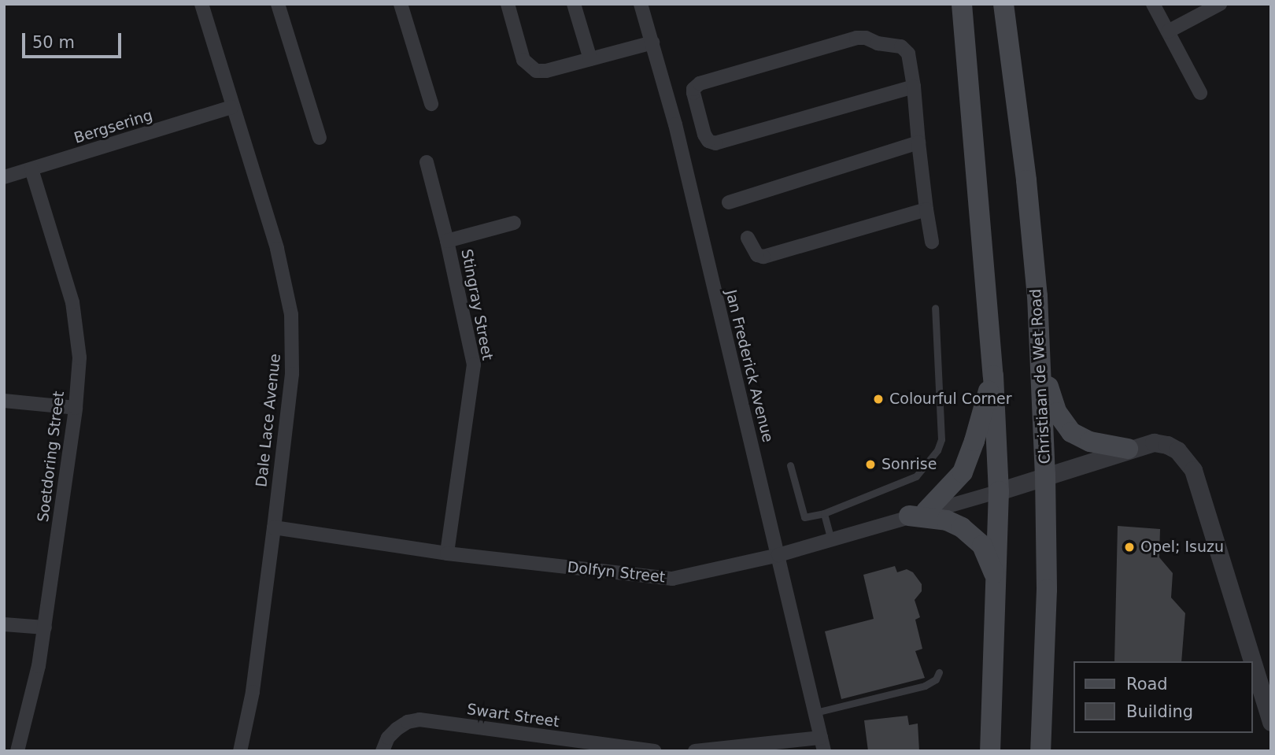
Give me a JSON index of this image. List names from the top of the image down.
{
  "streets": {
    "main road": ["Christiaan de Wet Road"],
    "street": [
      "Bergsering",
      "Stingray Street",
      "Jan Frederick Avenue",
      "Dale Lace Avenue",
      "Soetdoring Street",
      "Dolfyn Street",
      "Swart Street"
    ]
  },
  "crossings": [
    ["Bergsering", "Dale Lace Avenue"],
    ["Bergsering", "Soetdoring Street"],
    ["Stingray Street", "Dolfyn Street"],
    ["Jan Frederick Avenue", "Dolfyn Street"],
    ["Christiaan de Wet Road", "Dolfyn Street"],
    ["Dale Lace Avenue", "Dolfyn Street"]
  ],
  "places": ["Colourful Corner", "Sonrise", "Opel; Isuzu"],
  "legend": ["Road", "Building"],
  "scale_bar": "50 m"
}
